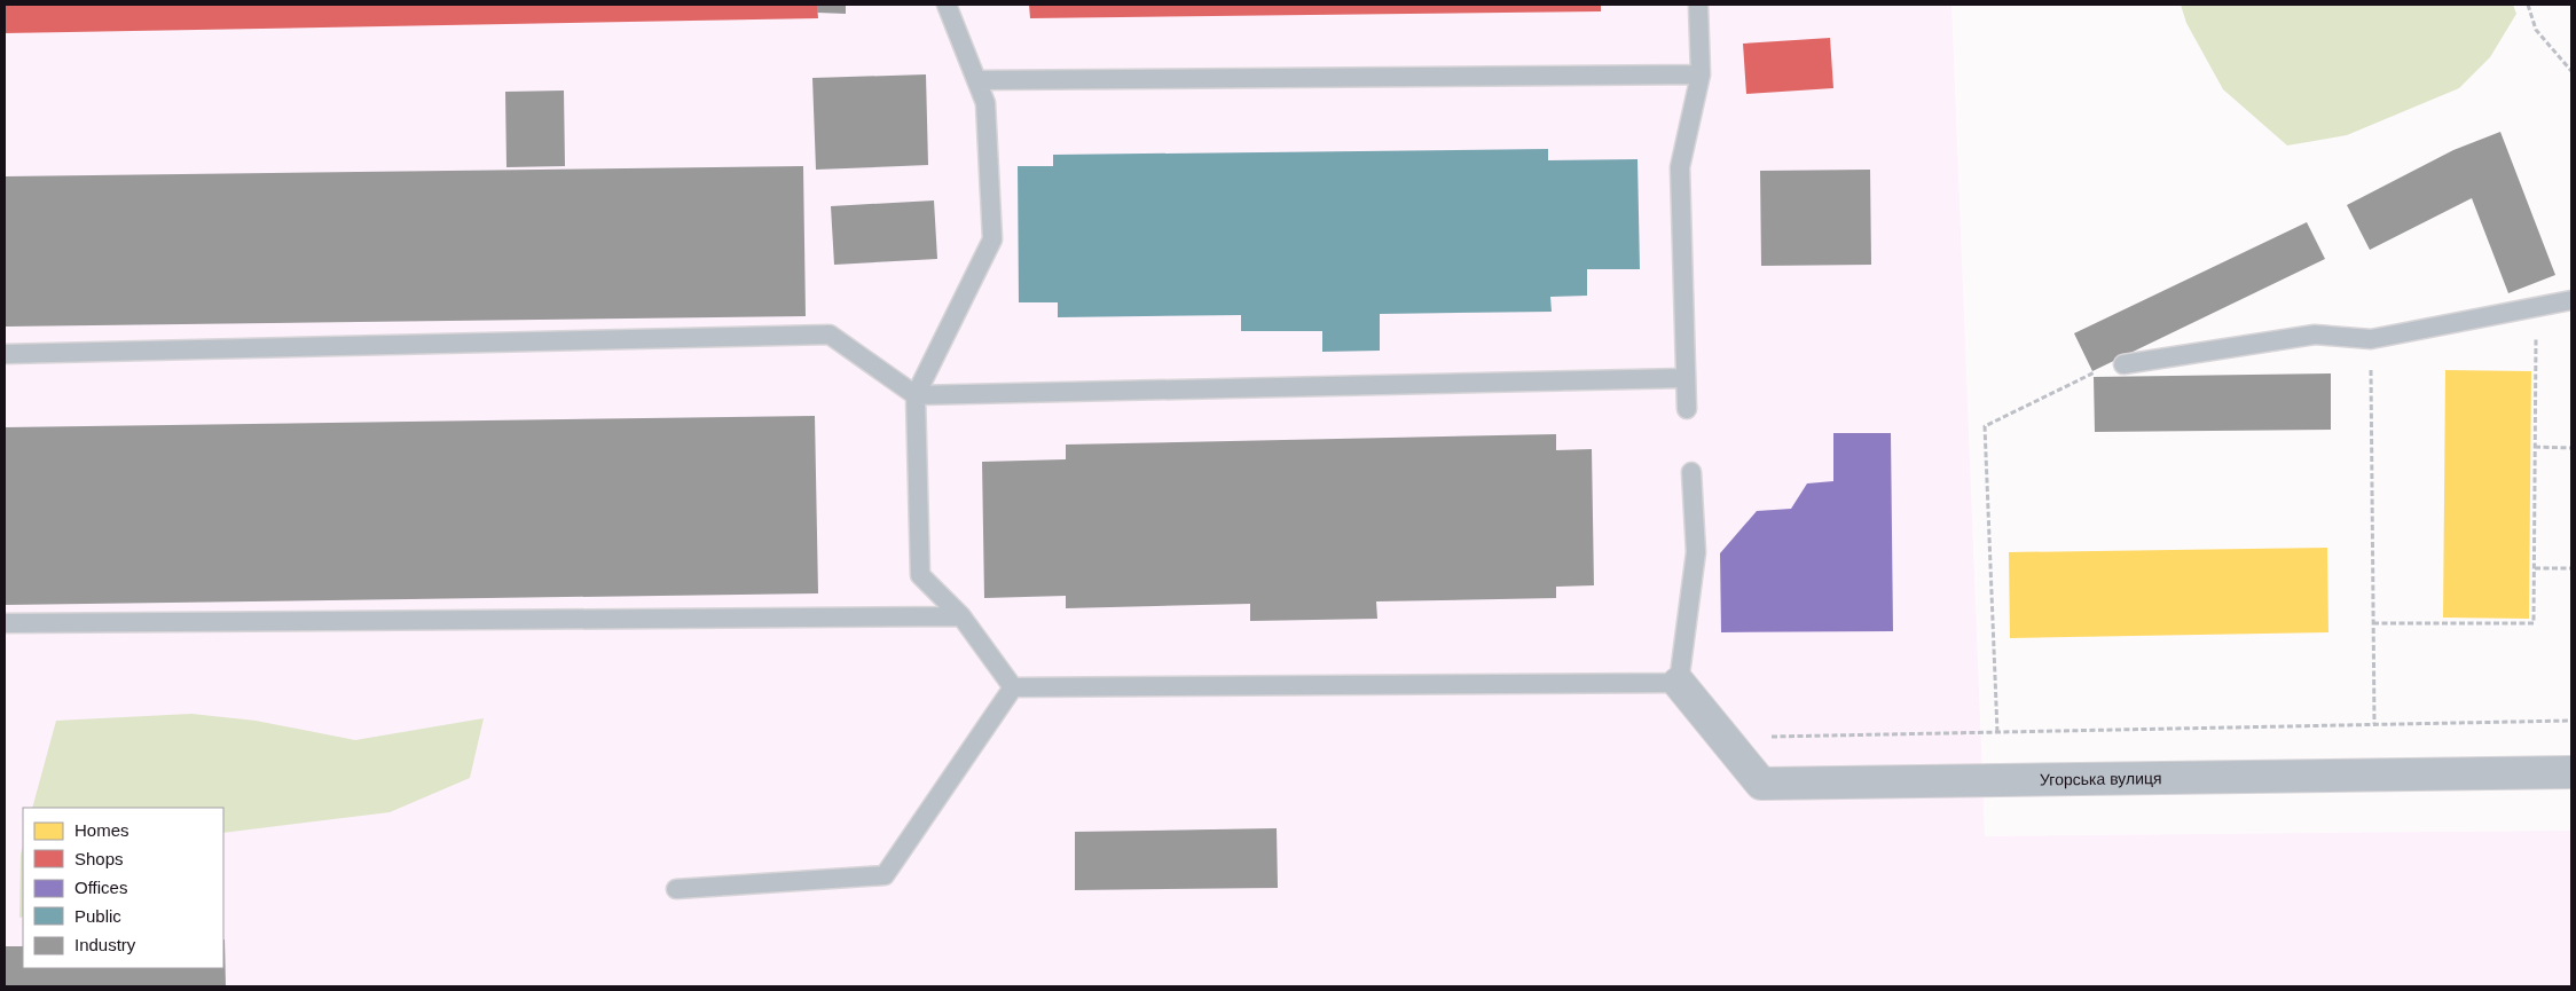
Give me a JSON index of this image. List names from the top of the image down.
{
  "streets": {
    "street": ["Угорська вулиця"]
  },
  "legend": [
    "Homes",
    "Shops",
    "Offices",
    "Public",
    "Industry"
  ]
}
